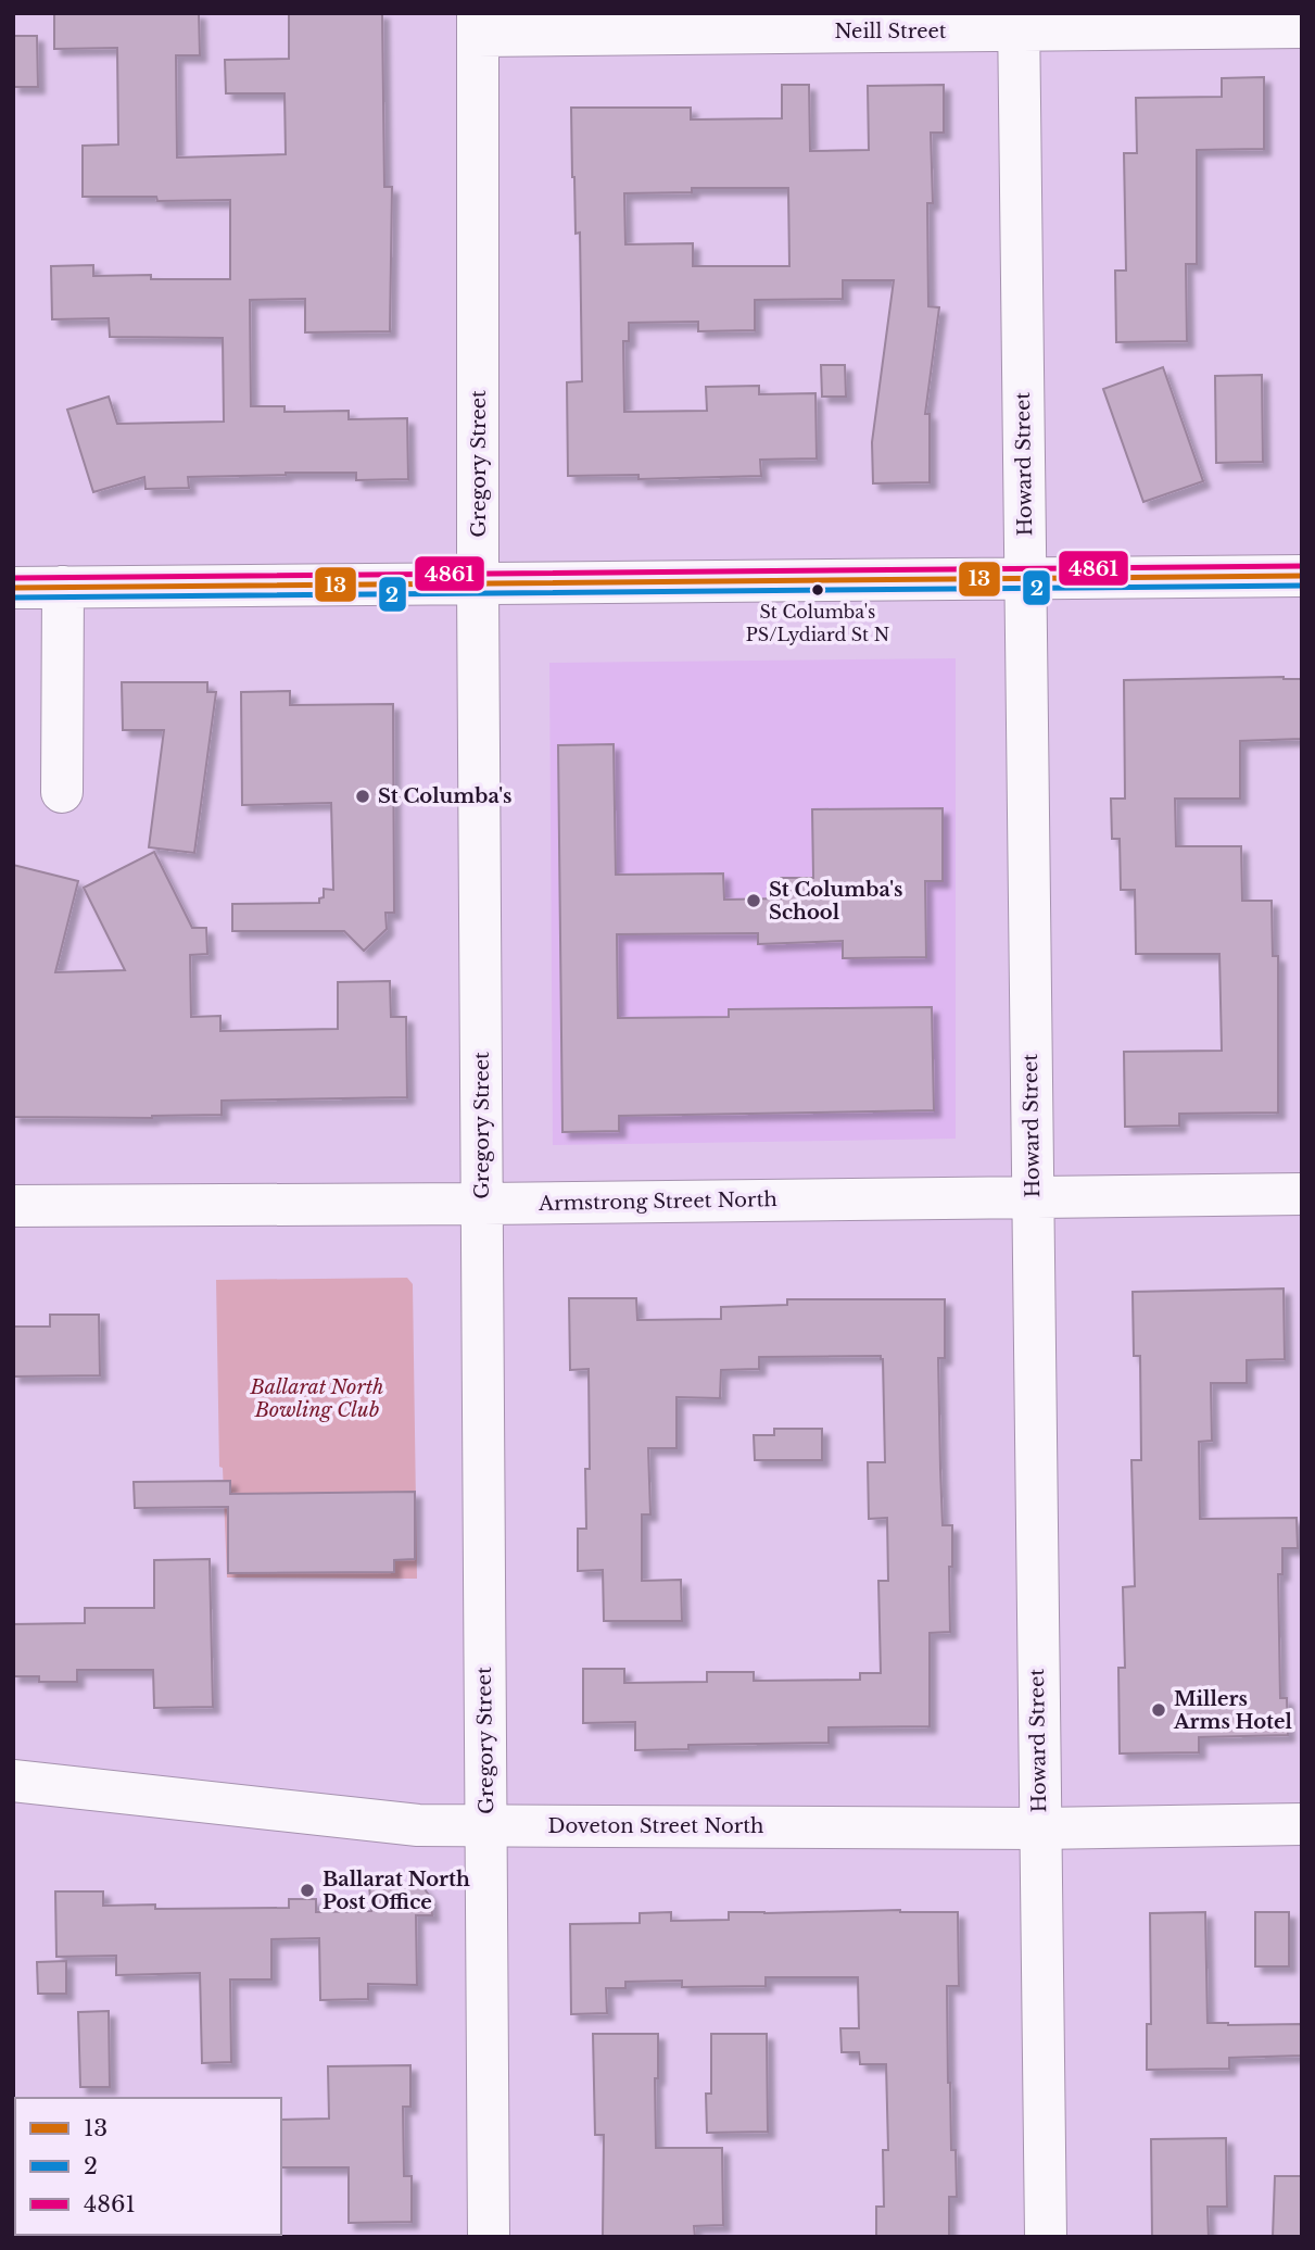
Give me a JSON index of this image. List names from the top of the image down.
{
  "streets": {
    "street": [
      "Neill Street",
      "Gregory Street",
      "Howard Street",
      "Armstrong Street North",
      "Doveton Street North"
    ]
  },
  "crossings": [
    ["Neill Street", "Gregory Street"],
    ["Neill Street", "Howard Street"],
    ["Gregory Street", "Armstrong Street North"],
    ["Gregory Street", "Doveton Street North"],
    ["Howard Street", "Armstrong Street North"],
    ["Howard Street", "Doveton Street North"]
  ],
  "parks": ["Ballarat North Bowling Club"],
  "places": [
    "St Columba's PS/Lydiard St N",
    "St Columba's",
    "St Columba's School",
    "Millers Arms Hotel",
    "Ballarat North Post Office"
  ],
  "lines": ["transit line 4861", "transit line 13", "transit line 2"],
  "legend": ["13", "2", "4861"]
}
